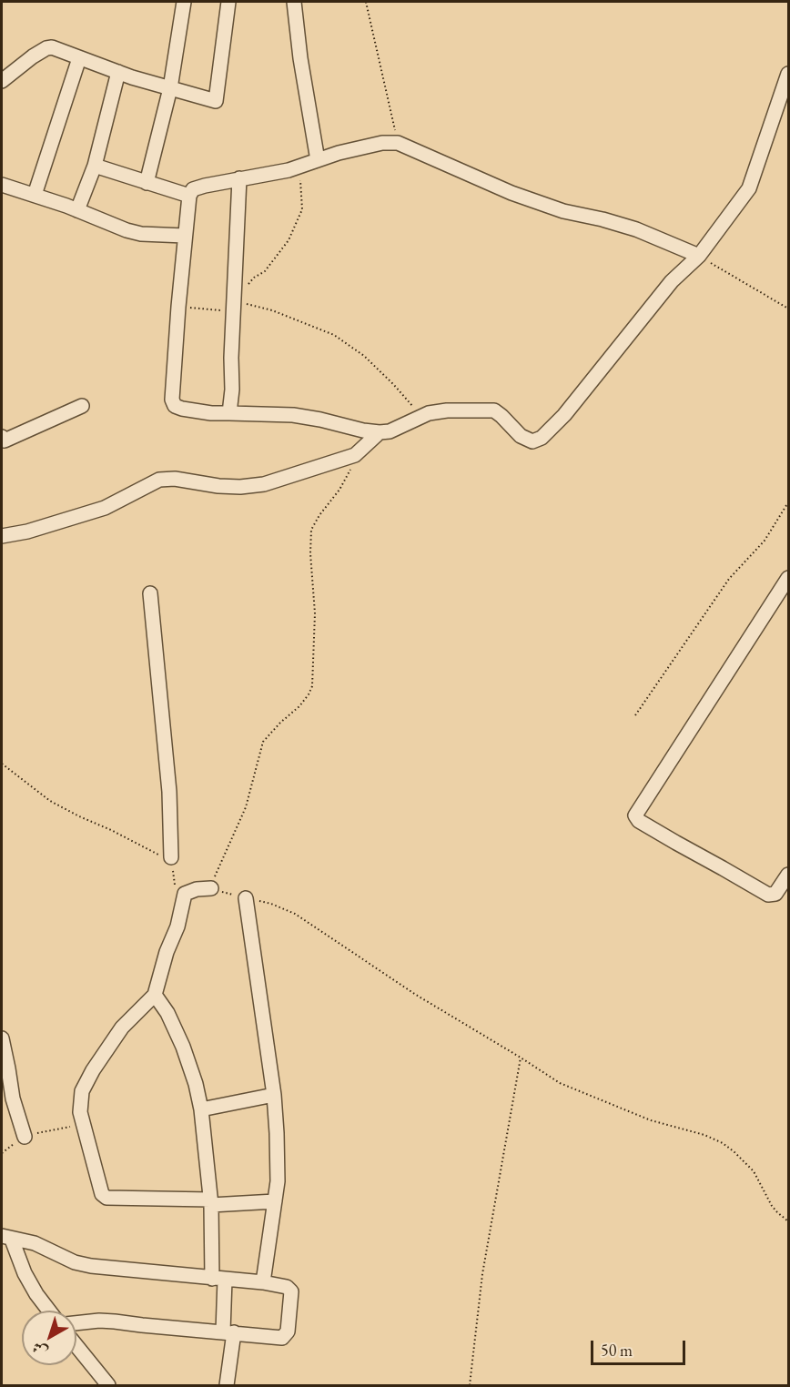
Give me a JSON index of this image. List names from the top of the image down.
{
  "scale_bar": "50 m",
  "north": "bottom left"
}
